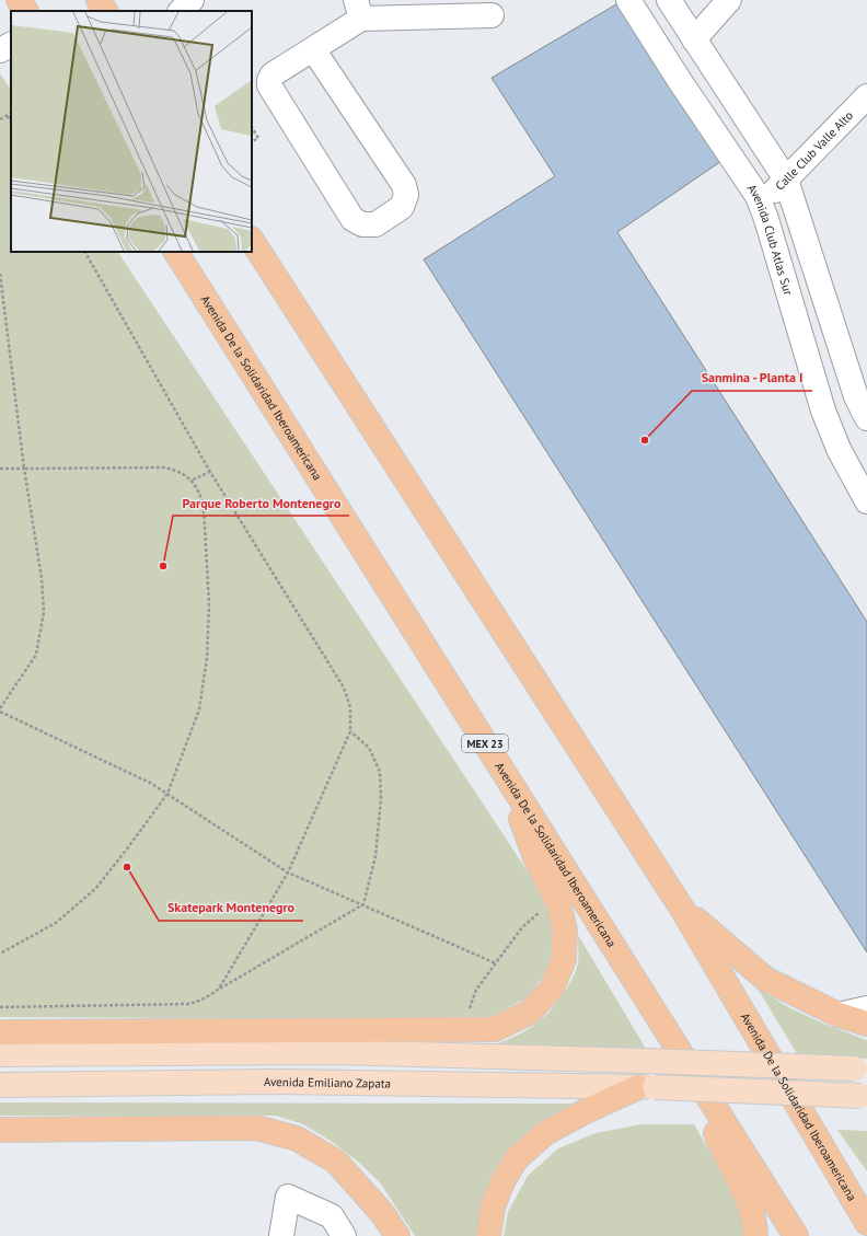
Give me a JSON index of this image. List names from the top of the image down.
{
  "streets": {
    "highway": ["Avenida De la Solidaridad Iberoamericana", "MEX 23"],
    "main road": ["Avenida Emiliano Zapata"],
    "street": ["Calle Club Valle Alto", "Avenida Club Atlas Sur"]
  },
  "crossings": [
    ["Calle Club Valle Alto", "Avenida Club Atlas Sur"]
  ],
  "places": ["Sanmina - Planta I", "Parque Roberto Montenegro", "Skatepark Montenegro"]
}
